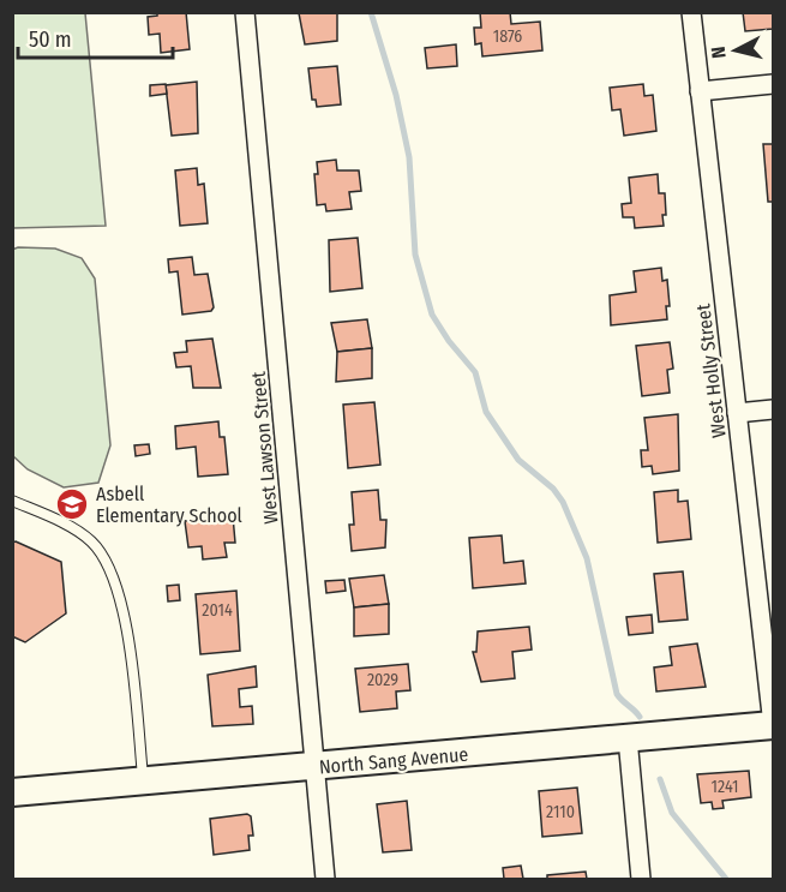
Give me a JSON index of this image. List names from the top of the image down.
{
  "streets": {
    "street": ["West Holly Street", "West Lawson Street", "North Sang Avenue"]
  },
  "crossings": [
    ["West Holly Street", "North Sang Avenue"],
    ["West Lawson Street", "North Sang Avenue"]
  ],
  "places": {
    "school or university": ["Asbell Elementary School"]
  },
  "house_numbers": [
    "1876",
    "2014",
    "2029",
    "1241",
    "2110"
  ],
  "scale_bar": "50 m",
  "north": "left"
}
